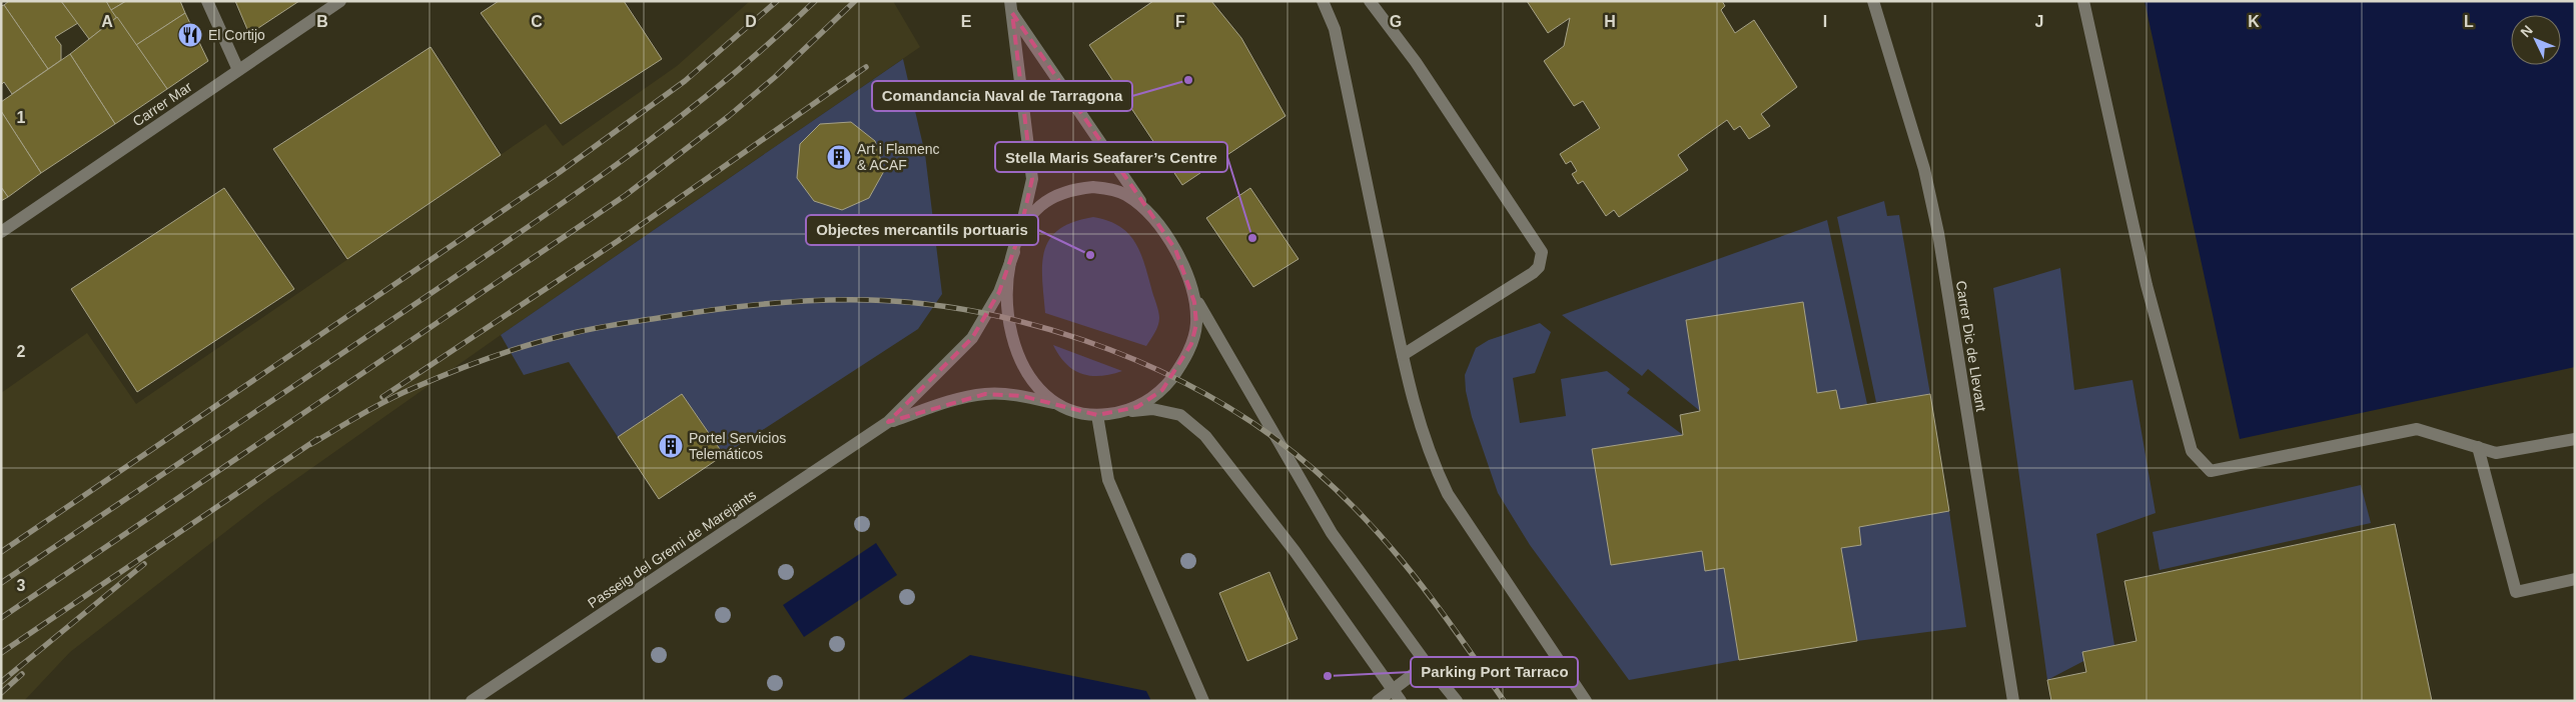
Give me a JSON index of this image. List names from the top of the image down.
{
  "streets": {
    "street": ["Carrer Mar", "Carrer Dic de Llevant", "Passeig del Gremi de Marejants"]
  },
  "places": {
    "restaurant": ["El Cortijo"],
    "other": [
      "Comandancia Naval de Tarragona",
      "Stella Maris Seafarer’s Centre",
      "Objectes mercantils portuaris",
      "Parking Port Tarraco"
    ],
    "building": ["Art i Flamenc & ACAF", "Portel Servicios Telemáticos"]
  },
  "north": "top left",
  "grid": {
    "columns": [
      "A",
      "B",
      "C",
      "D",
      "E",
      "F",
      "G",
      "H",
      "I",
      "J",
      "K",
      "L"
    ],
    "rows": ["1", "2", "3"]
  }
}
